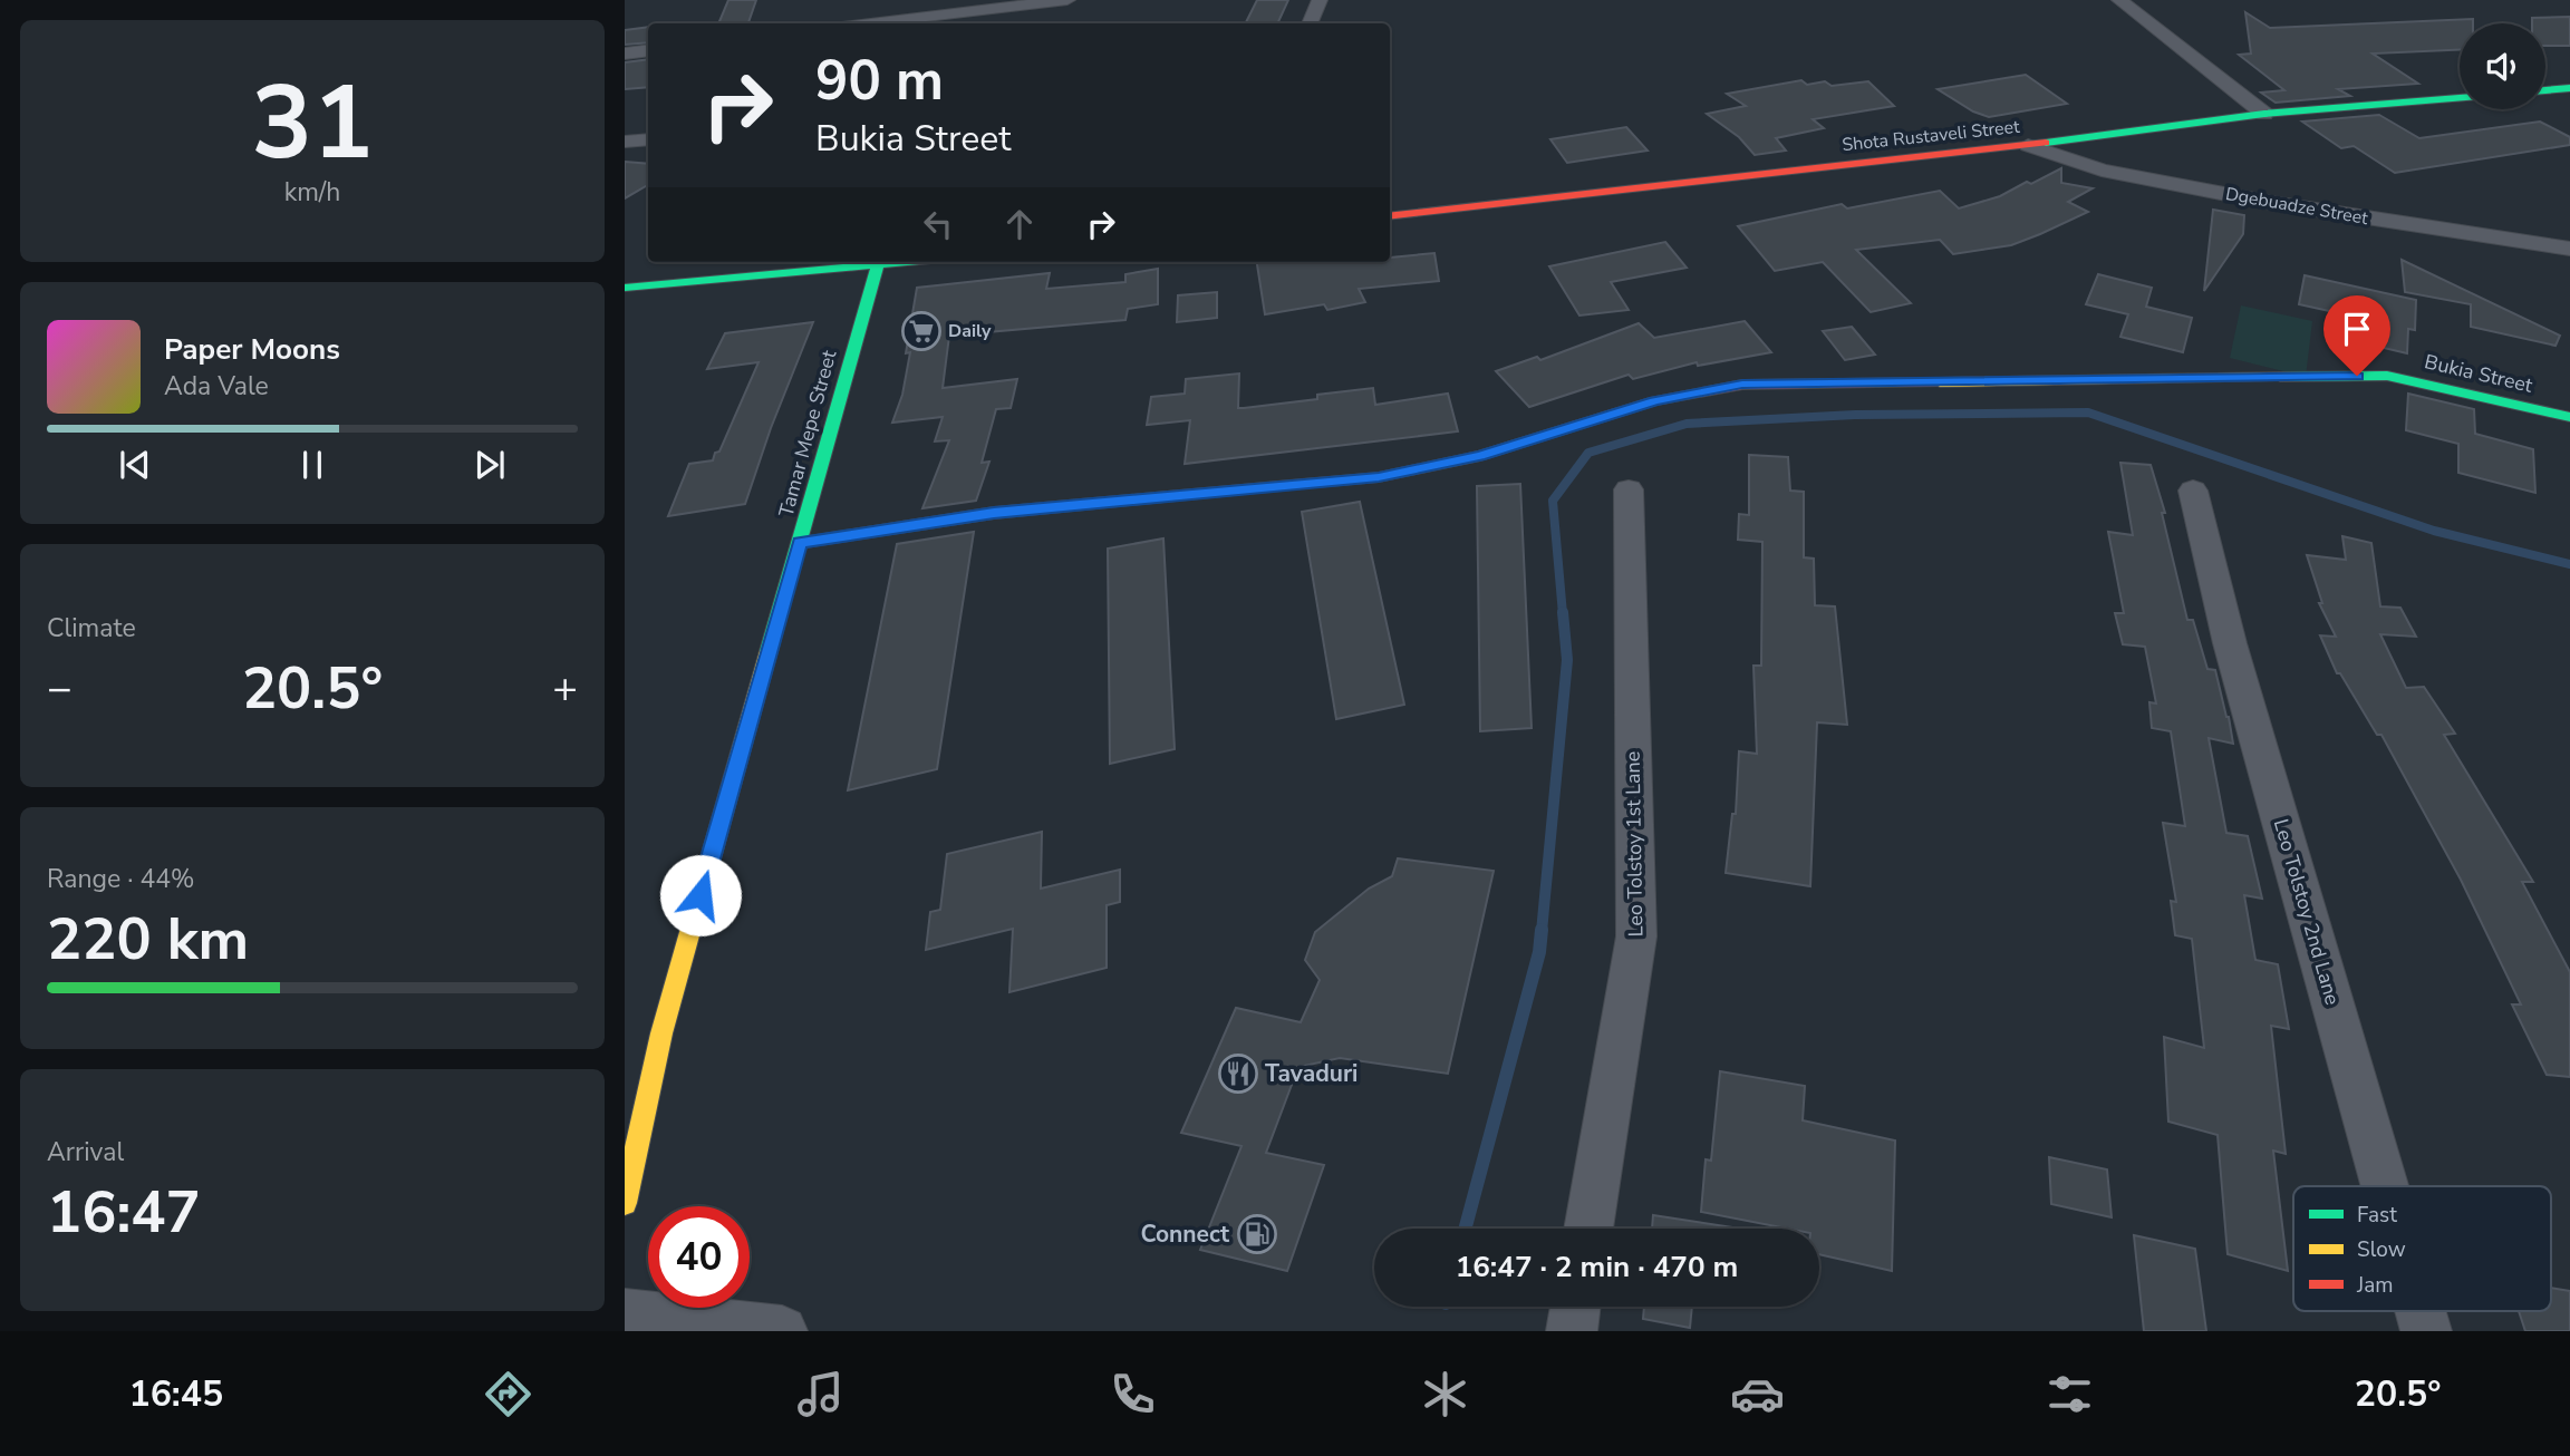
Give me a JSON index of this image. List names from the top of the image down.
{
  "streets": {
    "street": [
      "Shota Rustaveli Street",
      "Dgebuadze Street",
      "Bukia Street",
      "Tamar Mepe Street",
      "Leo Tolstoy 1st Lane",
      "Leo Tolstoy 2nd Lane"
    ]
  },
  "crossings": [
    ["Shota Rustaveli Street", "Dgebuadze Street"],
    ["Bukia Street", "Tamar Mepe Street"]
  ],
  "places": {
    "supermarket": ["Daily"],
    "restaurant": ["Tavaduri"],
    "fuel station": ["Connect"]
  },
  "legend": ["Fast", "Slow", "Jam"],
  "page": {
    "tile": [
      ["31", "km/h"],
      "Climate",
      ["Range · 44%", "220 km"],
      ["Arrival", "16:47"]
    ],
    "turn": ["90 m", "Bukia Street"],
    "song": ["Paper Moons", "Ada Vale"],
    "heat": ["−", "20.5°", "+"],
    "limit": "40",
    "trip": "16:47 · 2 min · 470 m",
    "tabs": ["16:45", "20.5°"]
  }
}
